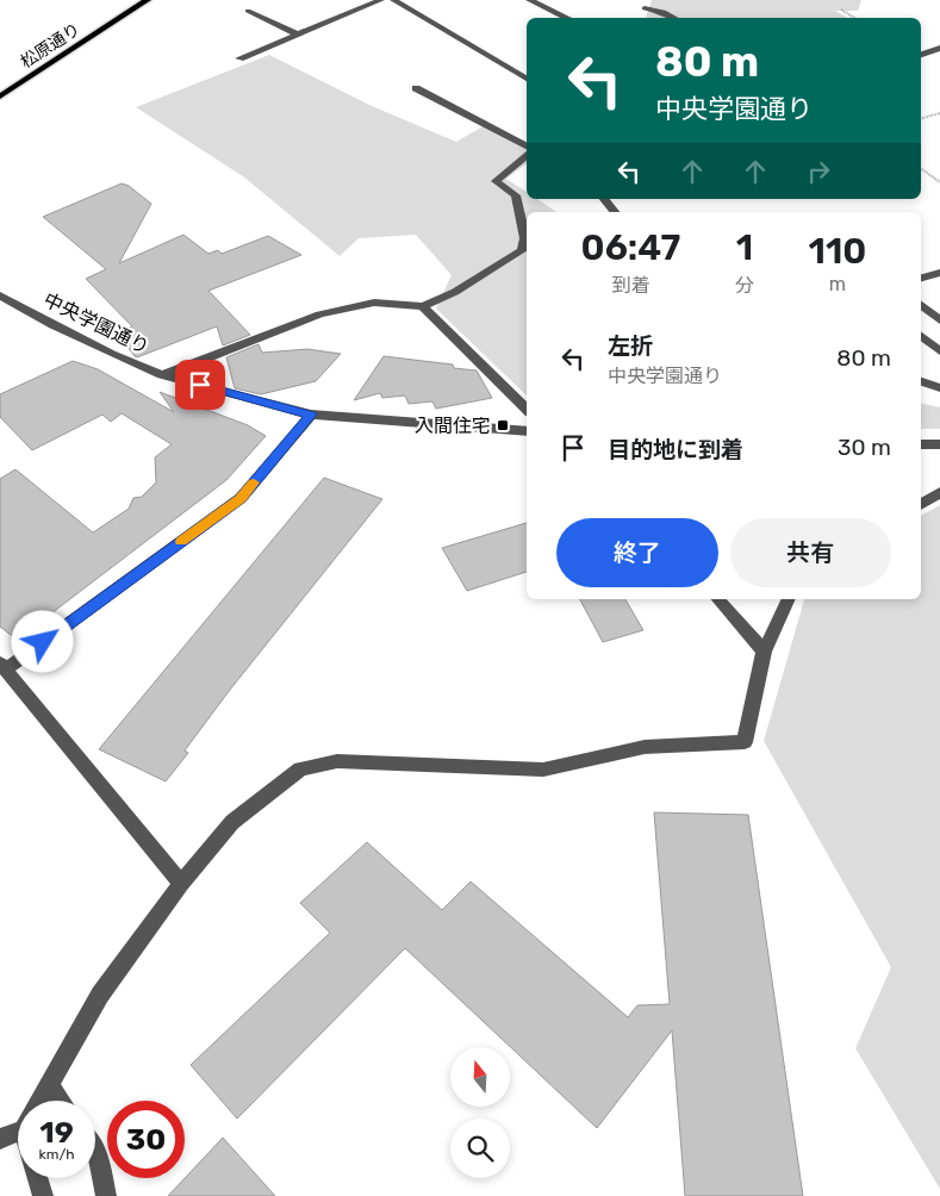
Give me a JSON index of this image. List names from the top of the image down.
{
  "streets": {
    "main road": ["松原通り"],
    "street": ["中央学園通り"]
  },
  "places": {
    "transit": ["入間住宅"]
  },
  "north": "top",
  "page": {
    "turn": ["80 m", "中央学園通り"],
    "eta": [
      "06:47",
      "到着",
      "1",
      "分",
      "110",
      "m"
    ],
    "list": [
      {
        "name": "左折",
        "note": "中央学園通り",
        "value": "80 m"
      },
      {
        "name": "目的地に到着",
        "value": "30 m"
      }
    ],
    "buttons": ["終了", "共有"],
    "speed": "19 km/h",
    "limit": "30"
  }
}
